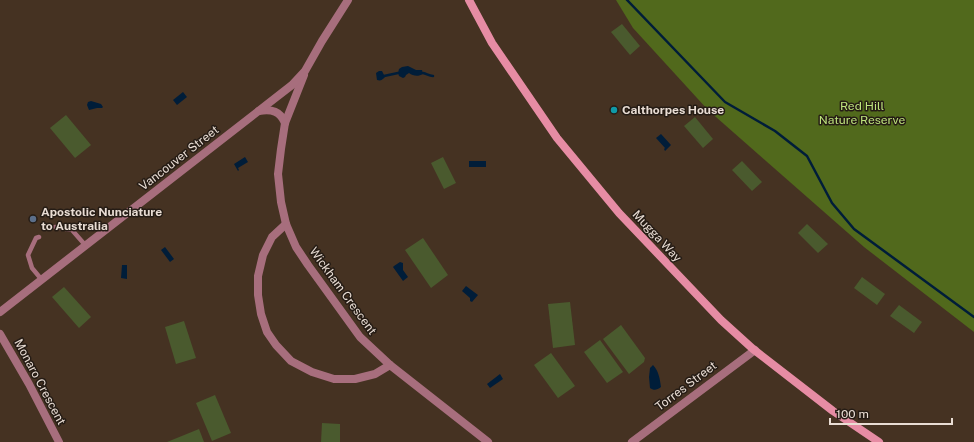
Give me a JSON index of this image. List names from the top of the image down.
{
  "streets": {
    "main road": ["Mugga Way"],
    "street": [
      "Vancouver Street",
      "Wickham Crescent",
      "Monaro Crescent",
      "Torres Street"
    ]
  },
  "crossings": [
    ["Vancouver Street", "Wickham Crescent"],
    ["Mugga Way", "Torres Street"]
  ],
  "parks": ["Red Hill Nature Reserve"],
  "places": ["Calthorpes House", "Apostolic Nunciature to Australia"],
  "scale_bar": "100 m"
}
